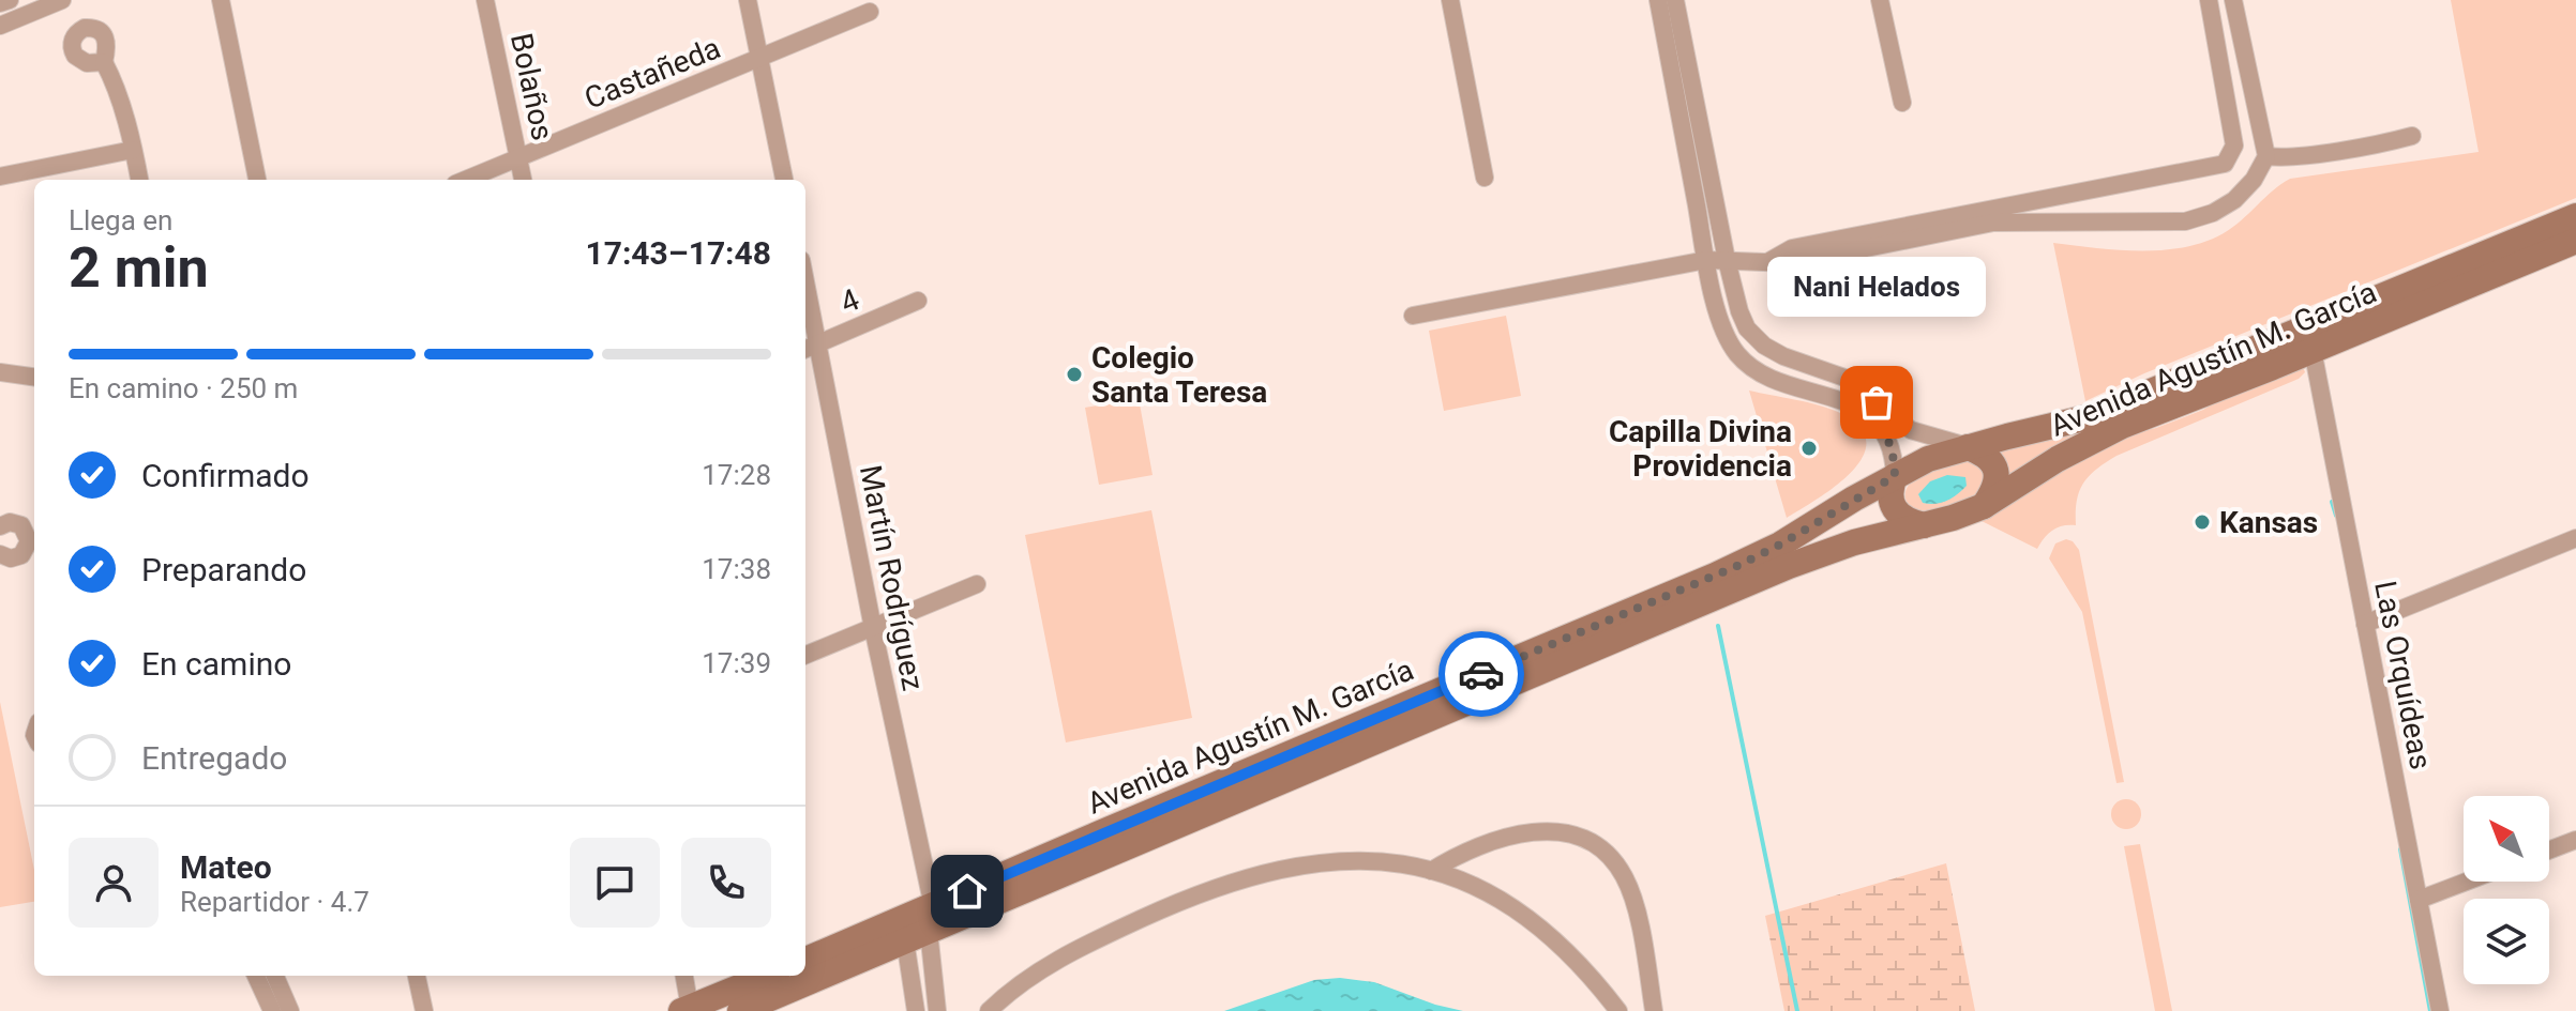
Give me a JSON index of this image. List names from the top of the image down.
{
  "streets": {
    "main road": ["Avenida Agustín M. García"],
    "street": [
      "Castañeda",
      "Bolaños",
      "4",
      "Martín Rodríguez",
      "Las Orquídeas"
    ]
  },
  "crossings": [
    ["Castañeda", "Bolaños"],
    ["4", "Martín Rodríguez"],
    ["Avenida Agustín M. García", "Martín Rodríguez"],
    ["Avenida Agustín M. García", "Las Orquídeas"]
  ],
  "places": [
    "Colegio Santa Teresa",
    "Nani Helados",
    "Capilla Divina Providencia",
    "Kansas"
  ],
  "north": "top left",
  "page": {
    "heading": ["2 min", "Llega en", "17:43–17:48"],
    "panel": ["Mateo", "Repartidor · 4.7"],
    "bubble": "Nani Helados",
    "bar": "En camino · 250 m",
    "list": [
      ["Confirmado", "17:28"],
      ["Preparando", "17:38"],
      ["En camino", "17:39"],
      "Entregado"
    ]
  }
}
